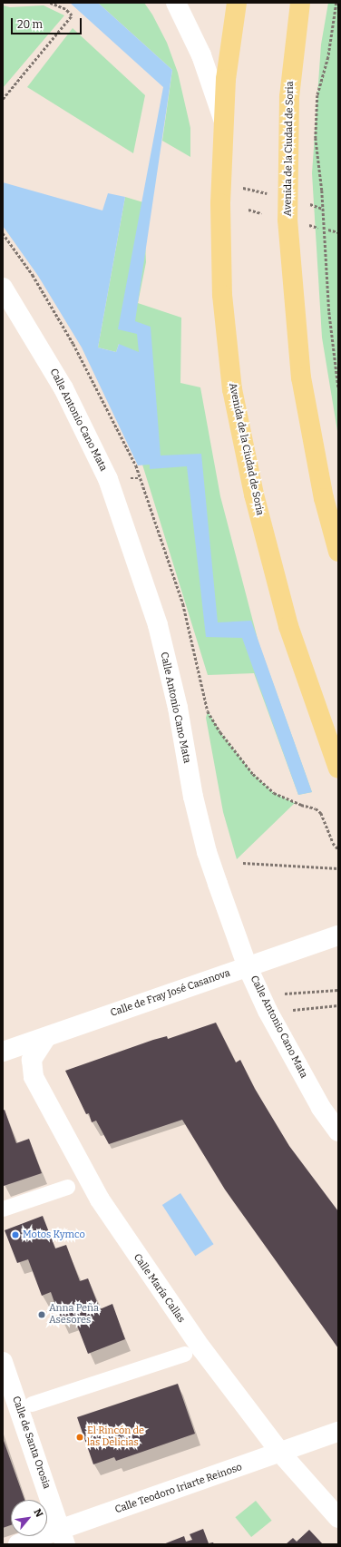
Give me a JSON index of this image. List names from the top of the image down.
{
  "streets": {
    "main road": ["Avenida de la Ciudad de Soria"],
    "street": [
      "Calle Antonio Cano Mata",
      "Calle de Fray José Casanova",
      "Calle María Callas",
      "Calle de Santa Orosia",
      "Calle Teodoro Iriarte Reinoso"
    ]
  },
  "crossings": [
    ["Calle Antonio Cano Mata", "Calle de Fray José Casanova"],
    ["Calle de Fray José Casanova", "Calle María Callas"],
    ["Calle María Callas", "Calle Teodoro Iriarte Reinoso"],
    ["Calle de Santa Orosia", "Calle Teodoro Iriarte Reinoso"]
  ],
  "places": ["Motos Kymco", "Anna Peña Asesores", "El Rincón de las Delicias"],
  "scale_bar": "20 m",
  "north": "top right"
}
